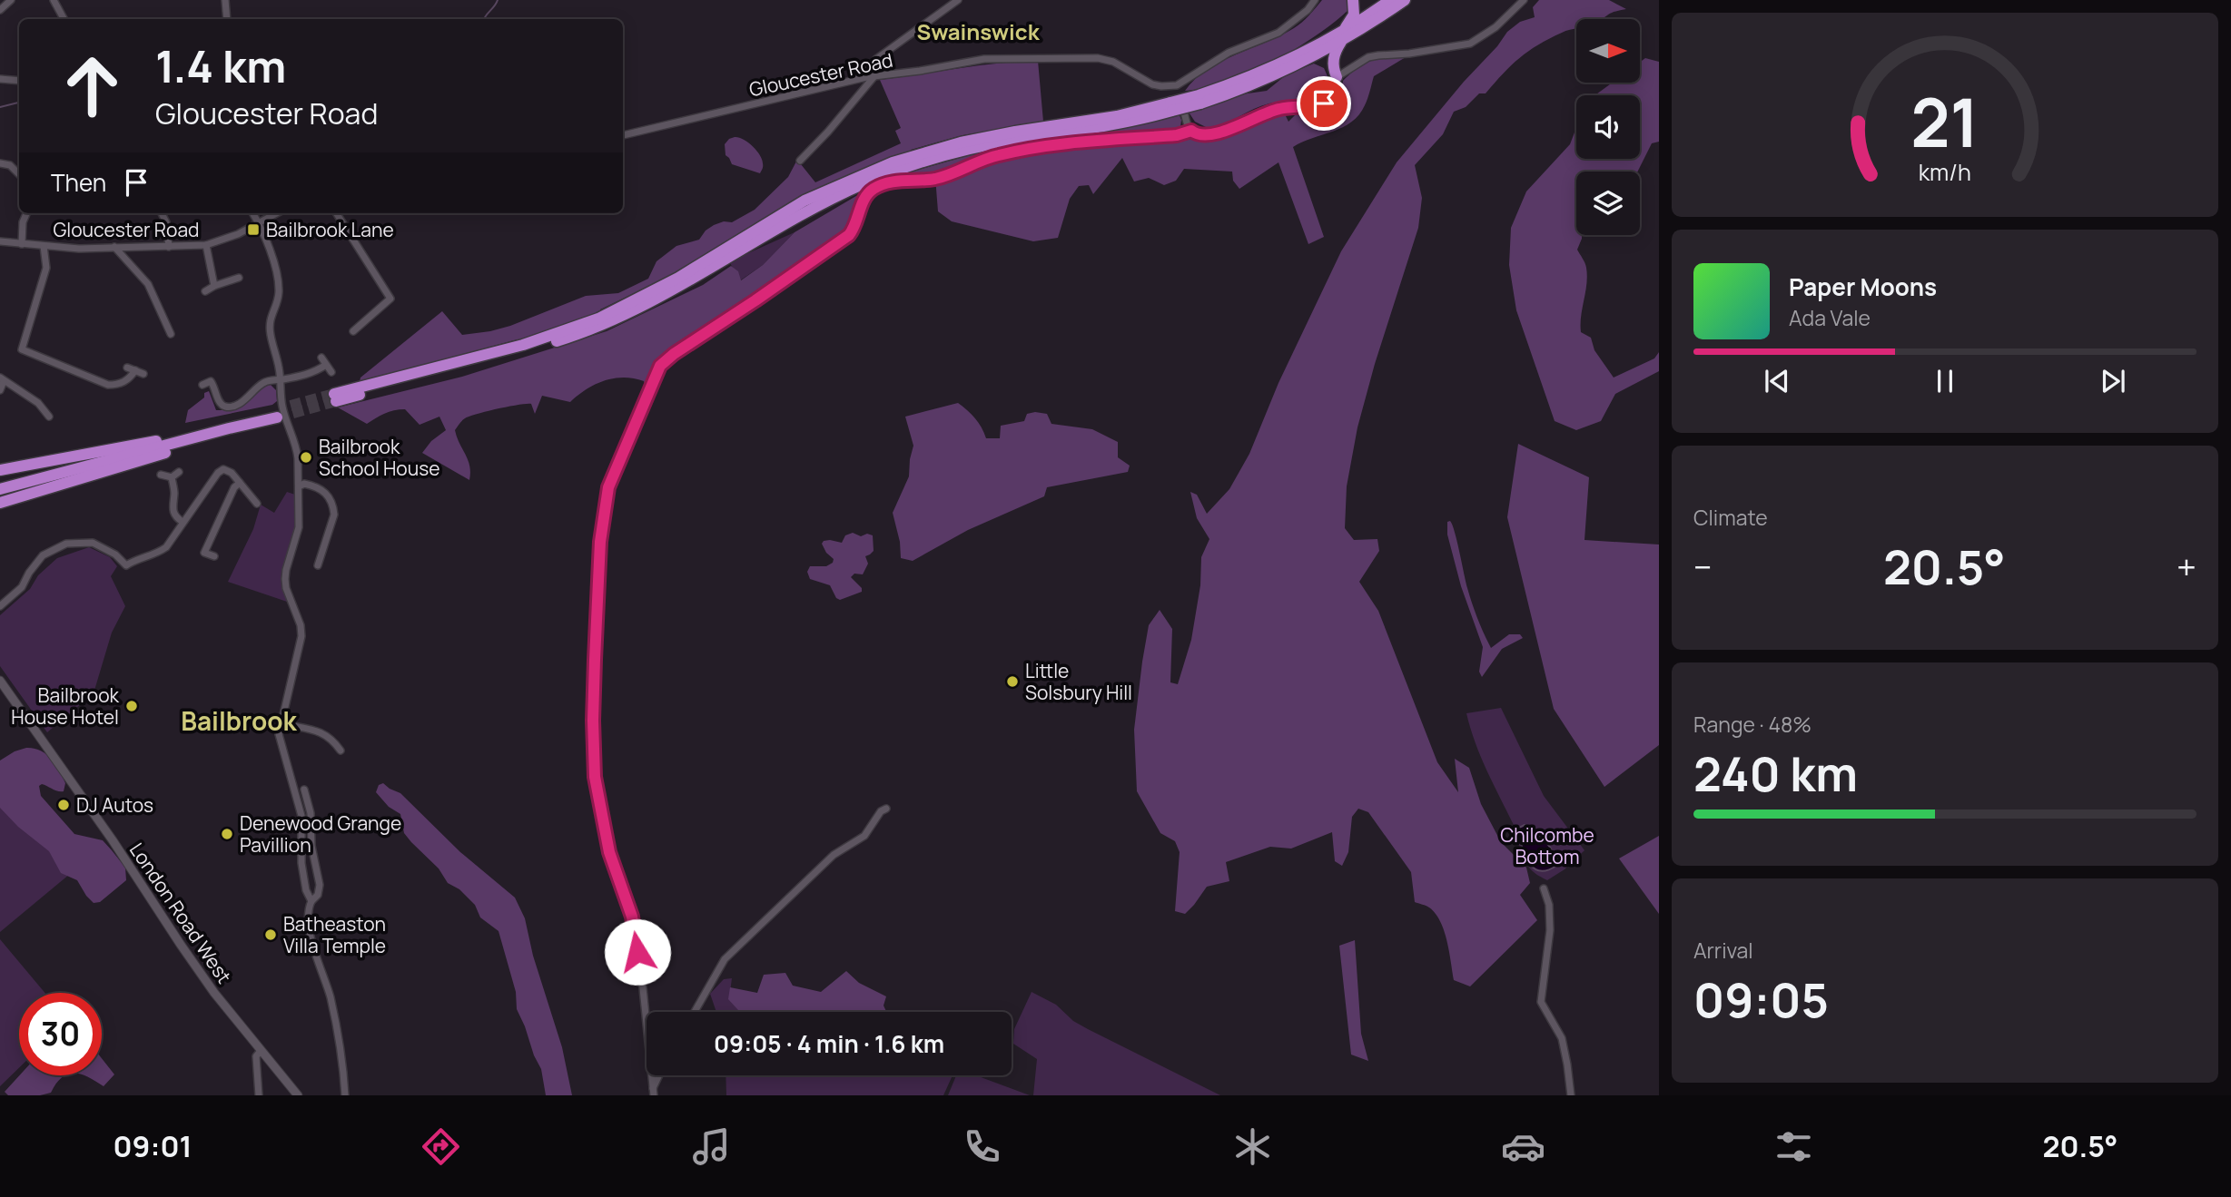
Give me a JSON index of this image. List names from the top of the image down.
{
  "streets": {
    "street": ["Gloucester Road", "London Road West"]
  },
  "districts": ["Swainswick", "Bailbrook"],
  "parks": ["Chilcombe Bottom"],
  "places": {
    "transit": ["Bailbrook Lane"],
    "other": [
      "Bailbrook School House",
      "Little Solsbury Hill",
      "Bailbrook House Hotel",
      "DJ Autos",
      "Denewood Grange Pavillion",
      "Batheaston Villa Temple"
    ]
  },
  "north": "right",
  "page": {
    "turn": ["1.4 km", "Gloucester Road"],
    "then": "Then",
    "song": ["Paper Moons", "Ada Vale"],
    "tile": [
      "Climate",
      ["Range · 48%", "240 km"],
      ["Arrival", "09:05"]
    ],
    "heat": ["−", "20.5°", "+"],
    "limit": "30",
    "trip": "09:05 · 4 min · 1.6 km",
    "tabs": ["09:01", "20.5°"],
    "gauge": ["21", "km/h"]
  }
}
